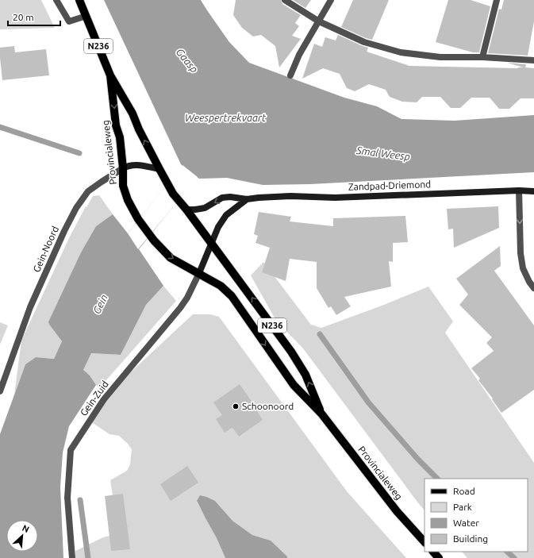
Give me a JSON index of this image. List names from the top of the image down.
{
  "streets": {
    "main road": ["N236", "Provincialeweg"],
    "street": ["Zandpad-Driemond", "Gein-Noord", "Gein-Zuid"]
  },
  "crossings": [
    ["Provincialeweg", "Zandpad-Driemond"],
    ["Provincialeweg", "Gein-Noord"],
    ["Provincialeweg", "Gein-Zuid"]
  ],
  "water": [
    "Gaasp",
    "Weespertrekvaart",
    "Smal Weesp",
    "Gein"
  ],
  "places": ["Schoonoord"],
  "legend": [
    "Road",
    "Park",
    "Water",
    "Building"
  ],
  "scale_bar": "20 m",
  "north": "top right"
}
